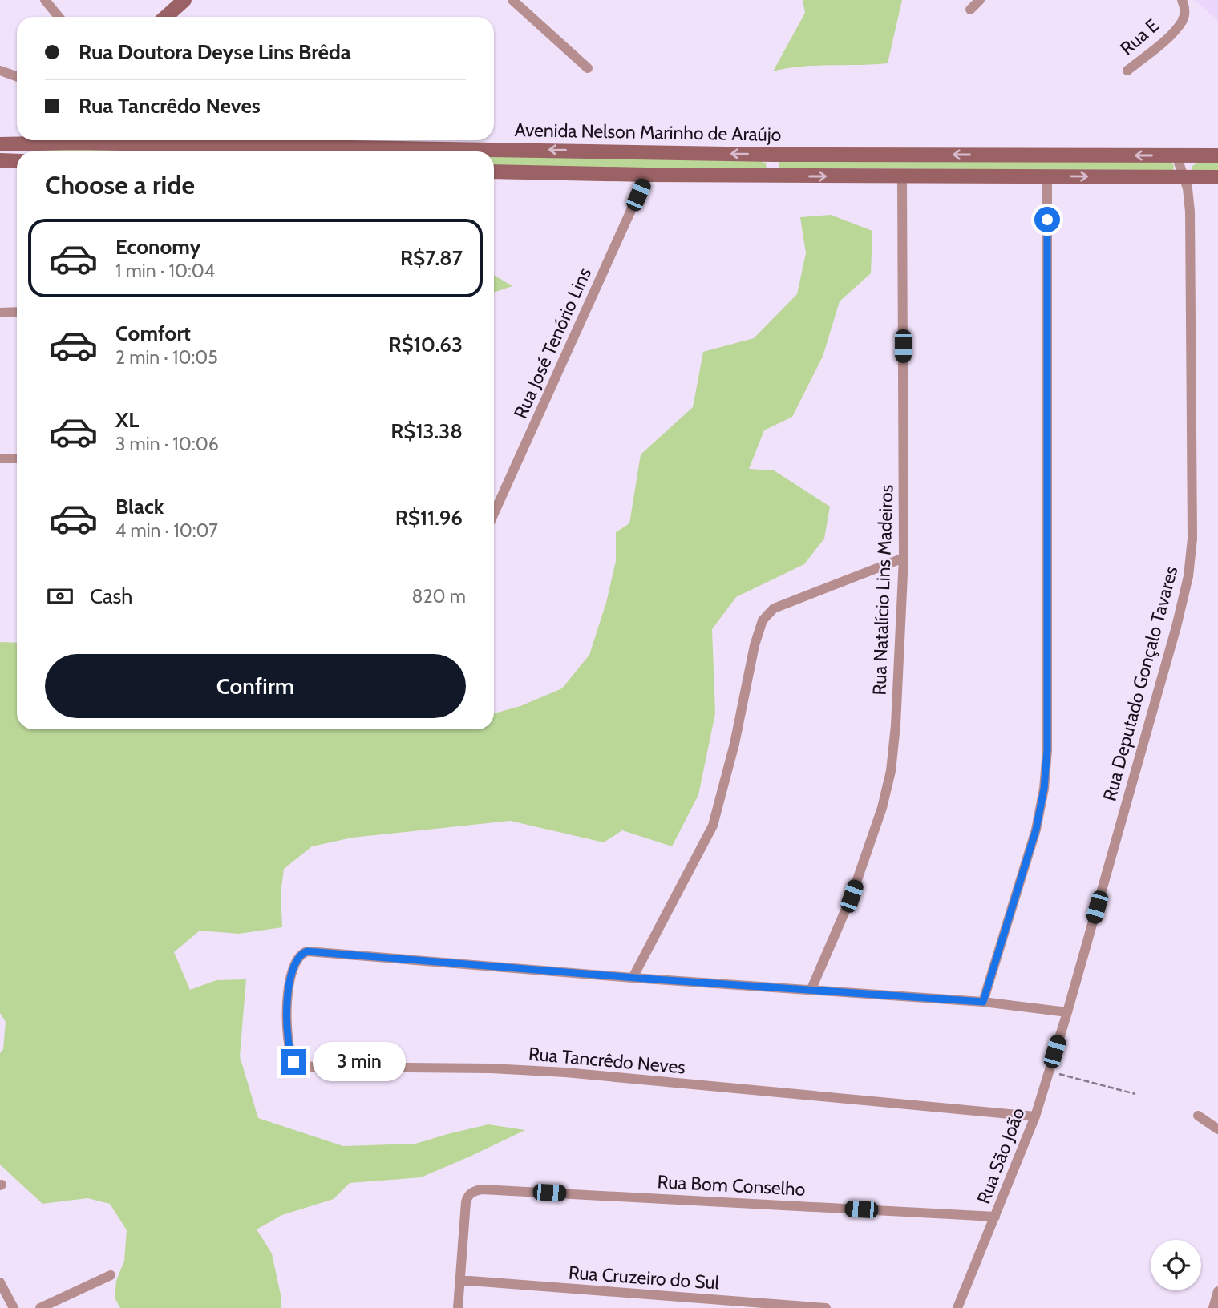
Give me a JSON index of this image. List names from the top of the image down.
{
  "streets": {
    "main road": ["Avenida Nelson Marinho de Araújo"],
    "street": [
      "Rua E",
      "Rua José Tenório Lins",
      "Rua Natalício Lins Madeiros",
      "Rua Deputado Gonçalo Tavares",
      "Rua Tancrêdo Neves",
      "Rua São João",
      "Rua Bom Conselho",
      "Rua Cruzeiro do Sul"
    ]
  },
  "crossings": [
    ["Avenida Nelson Marinho de Araújo", "Rua Deputado Gonçalo Tavares"],
    ["Rua Deputado Gonçalo Tavares", "Rua São João"],
    ["Rua Tancrêdo Neves", "Rua São João"],
    ["Rua São João", "Rua Bom Conselho"],
    ["Rua Bom Conselho", "Rua Cruzeiro do Sul"]
  ],
  "page": {
    "banner": ["Rua Doutora Deyse Lins Brêda", "Rua Tancrêdo Neves"],
    "heading": "Choose a ride",
    "list": [
      {
        "name": "Economy",
        "note": "1 min · 10:04",
        "value": "R$7.87"
      },
      {
        "name": "Comfort",
        "note": "2 min · 10:05",
        "value": "R$10.63"
      },
      {
        "name": "XL",
        "note": "3 min · 10:06",
        "value": "R$13.38"
      },
      {
        "name": "Black",
        "note": "4 min · 10:07",
        "value": "R$11.96"
      }
    ],
    "pay": ["Cash", "820 m"],
    "buttons": "Confirm",
    "bubble": "3 min"
  }
}
